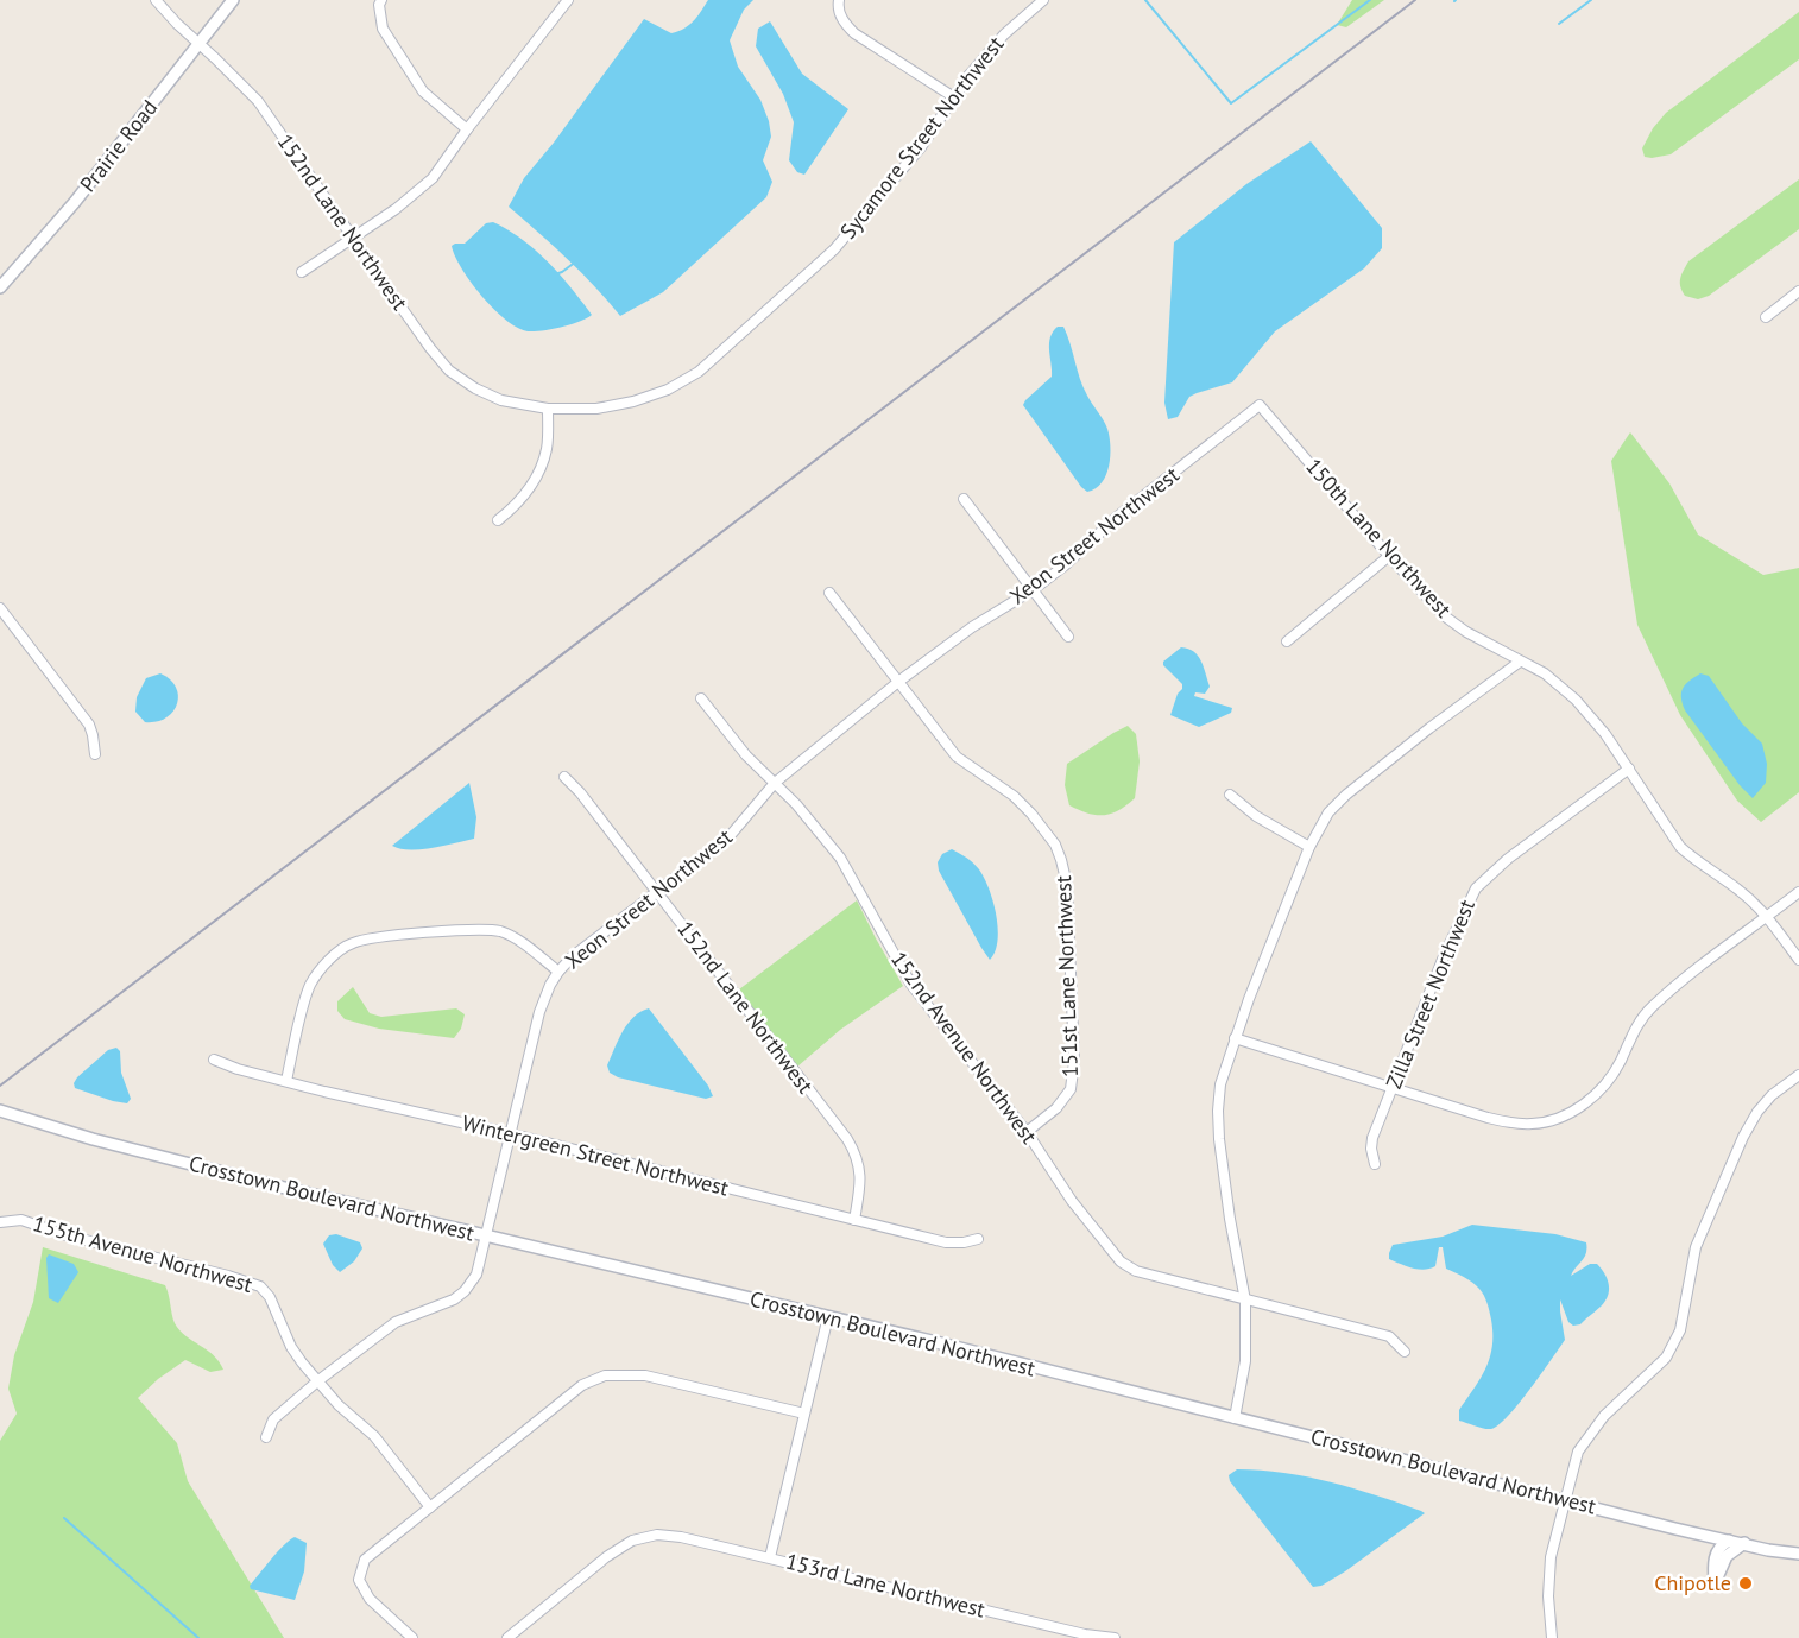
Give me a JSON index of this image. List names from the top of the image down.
{
  "streets": {
    "street": [
      "Sycamore Street Northwest",
      "Prairie Road",
      "152nd Lane Northwest",
      "Xeon Street Northwest",
      "150th Lane Northwest",
      "151st Lane Northwest",
      "Zilla Street Northwest",
      "152nd Avenue Northwest",
      "Wintergreen Street Northwest",
      "Crosstown Boulevard Northwest",
      "155th Avenue Northwest",
      "153rd Lane Northwest"
    ]
  },
  "crossings": [
    ["Sycamore Street Northwest", "152nd Lane Northwest"],
    ["Prairie Road", "152nd Lane Northwest"],
    ["152nd Lane Northwest", "Xeon Street Northwest"],
    ["152nd Lane Northwest", "Wintergreen Street Northwest"],
    ["Xeon Street Northwest", "150th Lane Northwest"],
    ["Xeon Street Northwest", "151st Lane Northwest"],
    ["Xeon Street Northwest", "152nd Avenue Northwest"],
    ["Xeon Street Northwest", "Wintergreen Street Northwest"],
    ["Xeon Street Northwest", "Crosstown Boulevard Northwest"],
    ["Xeon Street Northwest", "155th Avenue Northwest"],
    ["150th Lane Northwest", "Zilla Street Northwest"],
    ["151st Lane Northwest", "152nd Avenue Northwest"]
  ],
  "places": ["Chipotle"]
}
